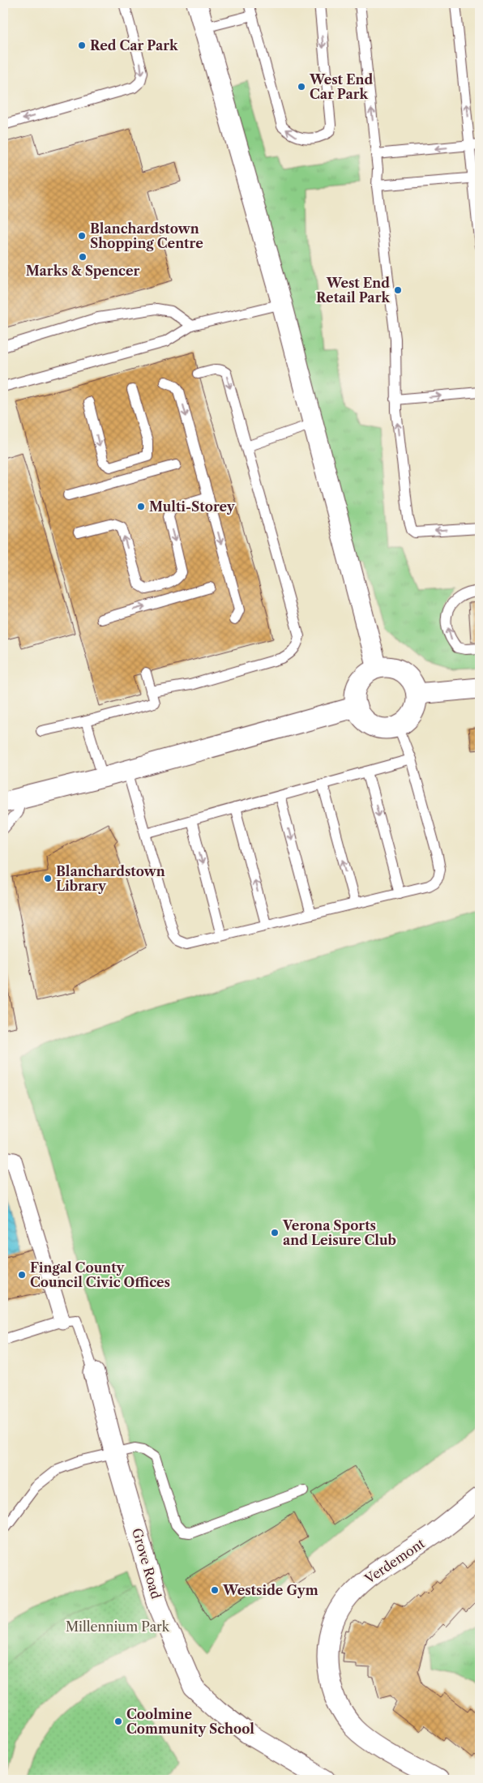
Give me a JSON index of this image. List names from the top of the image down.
{
  "streets": {
    "street": ["Verdemont", "Grove Road"]
  },
  "parks": ["Millennium Park"],
  "places": [
    "Red Car Park",
    "West End Car Park",
    "Blanchardstown Shopping Centre",
    "Marks & Spencer",
    "West End Retail Park",
    "Multi-Storey",
    "Blanchardstown Library",
    "Verona Sports and Leisure Club",
    "Fingal County Council Civic Offices",
    "Westside Gym",
    "Coolmine Community School"
  ]
}
